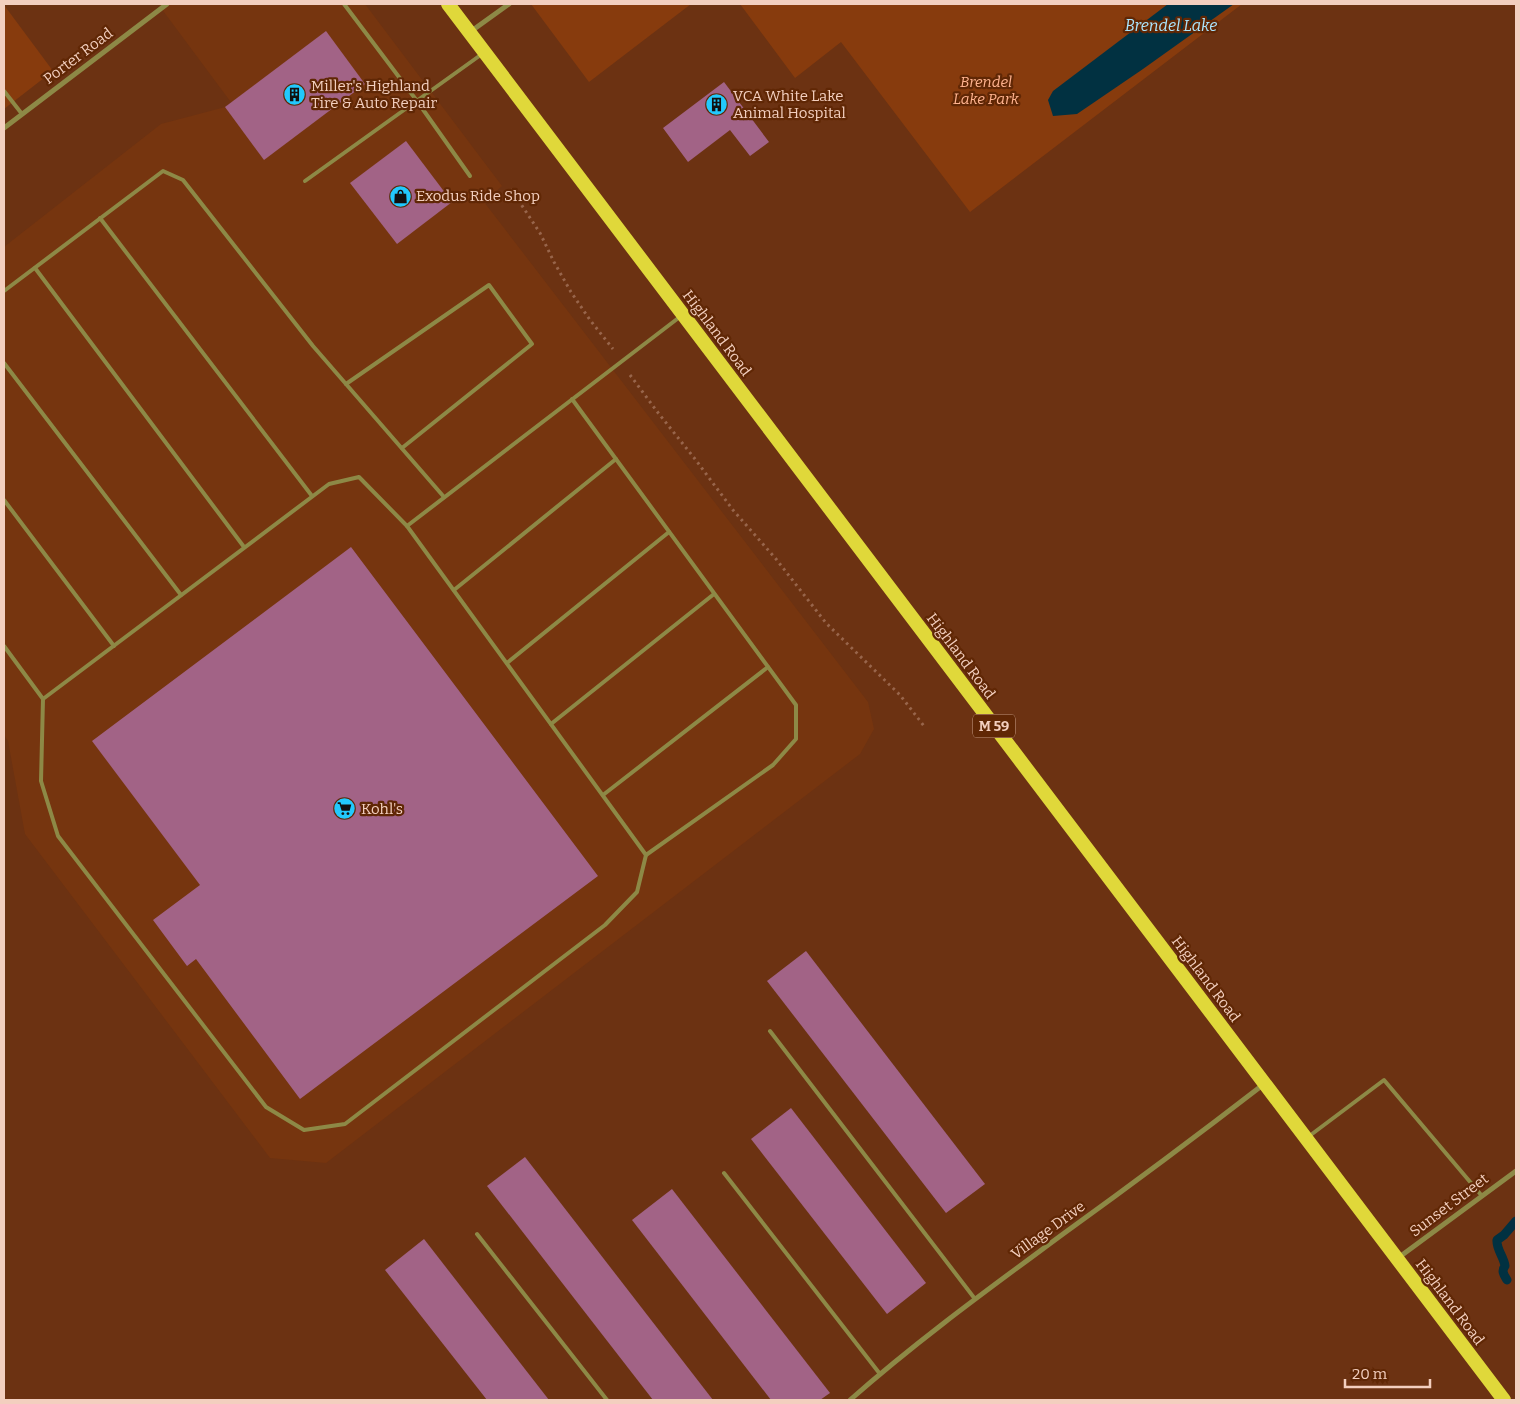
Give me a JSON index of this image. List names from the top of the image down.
{
  "streets": {
    "highway": ["Highland Road", "M 59"],
    "street": ["Porter Road", "Sunset Street", "Village Drive"]
  },
  "crossings": [
    ["Highland Road", "Sunset Street"],
    ["Highland Road", "Village Drive"]
  ],
  "water": ["Brendel Lake"],
  "parks": ["Brendel Lake Park"],
  "places": {
    "building": ["Miller's Highland Tire & Auto Repair", "VCA White Lake Animal Hospital"],
    "shop": ["Exodus Ride Shop"],
    "supermarket": ["Kohl's"]
  },
  "scale_bar": "20 m"
}
